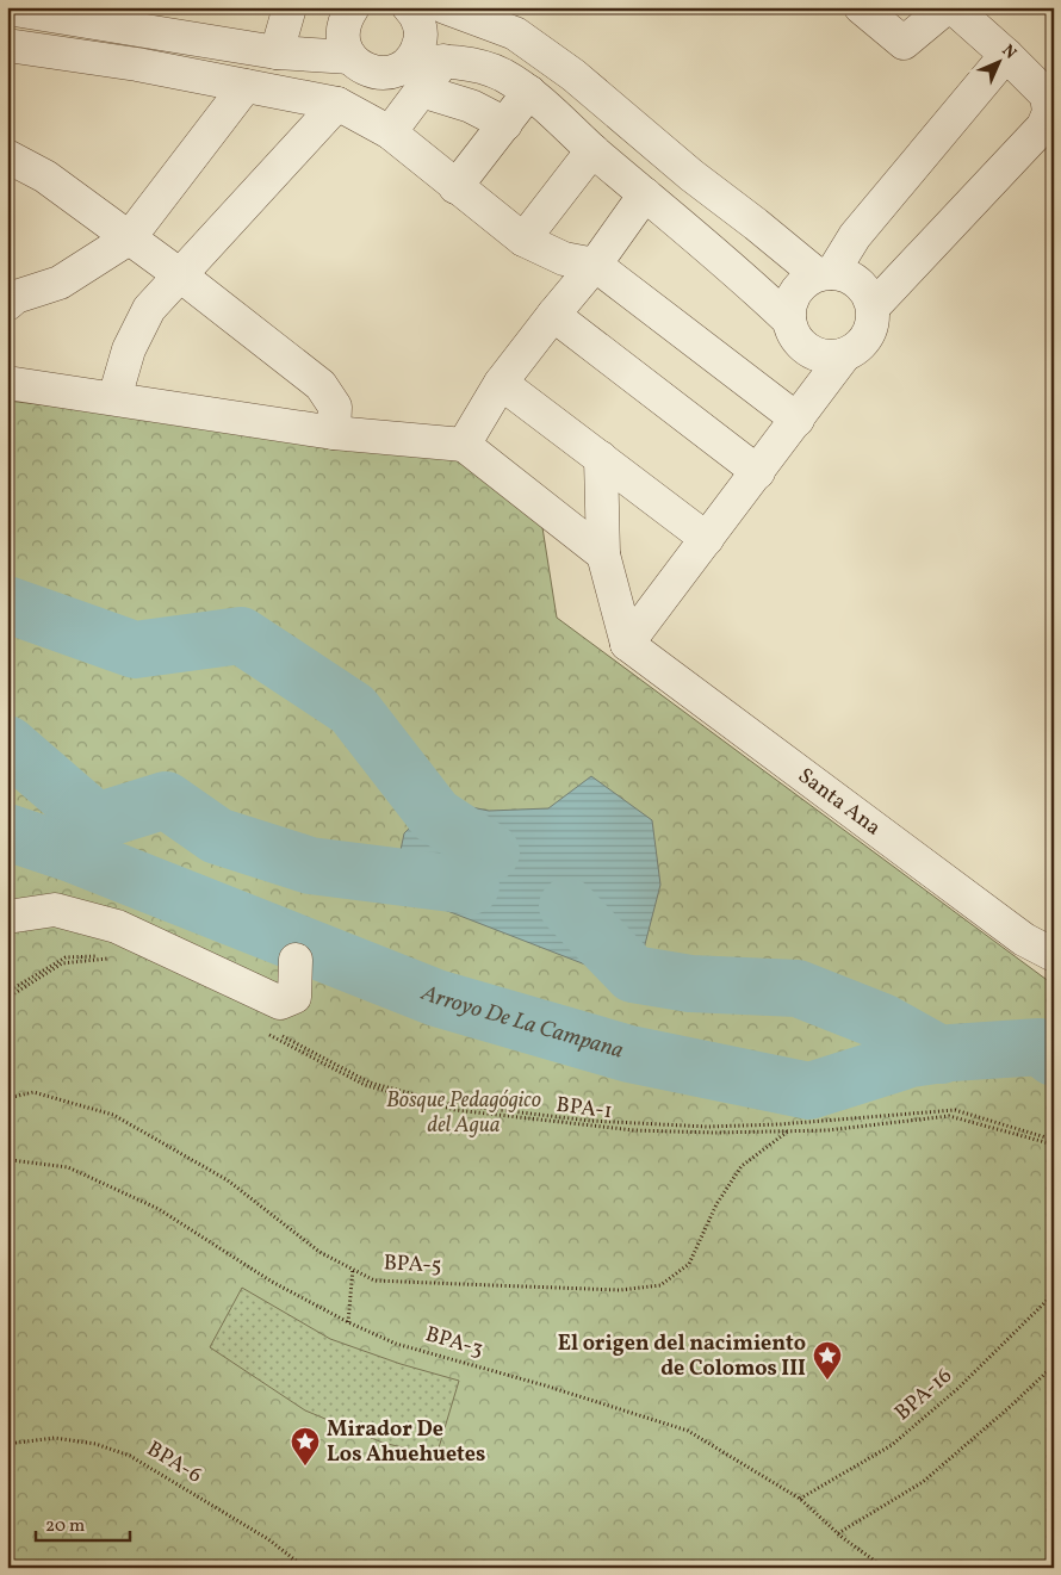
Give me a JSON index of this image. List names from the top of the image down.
{
  "streets": {
    "lane": ["Santa Ana"],
    "path": [
      "BPA-1",
      "BPA-5",
      "BPA-3",
      "BPA-16",
      "BPA-6"
    ]
  },
  "crossings": [
    ["BPA-1", "BPA-5"],
    ["BPA-3", "BPA-16"]
  ],
  "water": ["Arroyo De La Campana"],
  "parks": ["Bosque Pedagógico del Agua"],
  "places": {
    "place": ["El origen del nacimiento de Colomos III", "Mirador De Los Ahuehuetes"]
  },
  "scale_bar": "20 m",
  "north": "top right"
}
